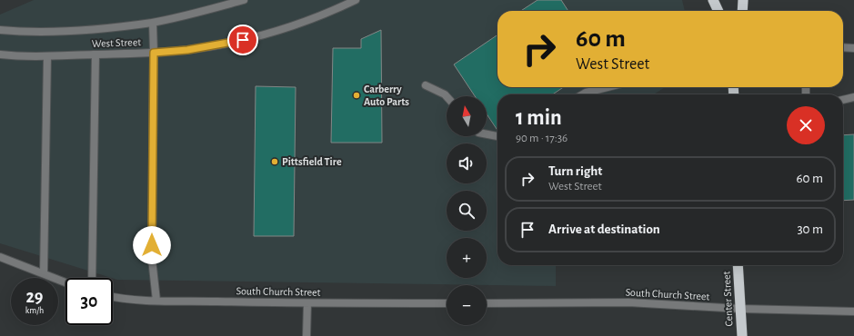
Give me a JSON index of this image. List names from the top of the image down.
{
  "streets": {
    "highway": ["Center Street"],
    "street": ["West Street", "South Church Street"]
  },
  "crossings": [
    ["South Church Street", "Center Street"]
  ],
  "places": ["Carberry Auto Parts", "Pittsfield Tire"],
  "north": "top",
  "page": {
    "turn": ["60 m", "West Street"],
    "heading": ["1 min", "90 m · 17:36"],
    "map_buttons": ["+", "−"],
    "list": [
      {
        "name": "Turn right",
        "note": "West Street",
        "value": "60 m"
      },
      {
        "name": "Arrive at destination",
        "value": "30 m"
      }
    ],
    "speed": "29 km/h",
    "limit": "30"
  }
}
